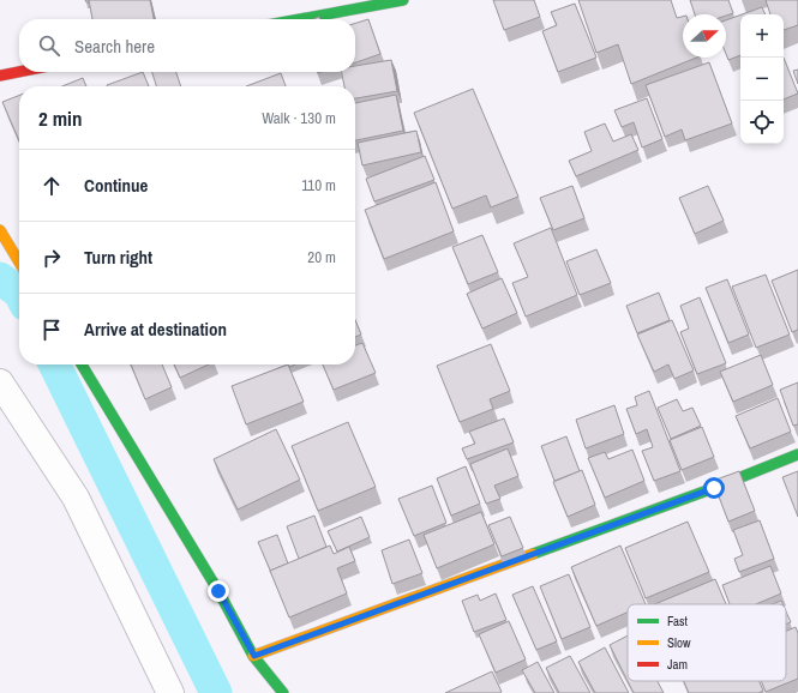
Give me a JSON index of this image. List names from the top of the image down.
{
  "legend": ["Fast", "Slow", "Jam"],
  "north": "right",
  "page": {
    "map_buttons": ["+", "−"],
    "search": "Search here",
    "heading": ["2 min", "Walk · 130 m"],
    "list": [
      ["Continue", "110 m"],
      ["Turn right", "20 m"],
      "Arrive at destination"
    ]
  }
}
